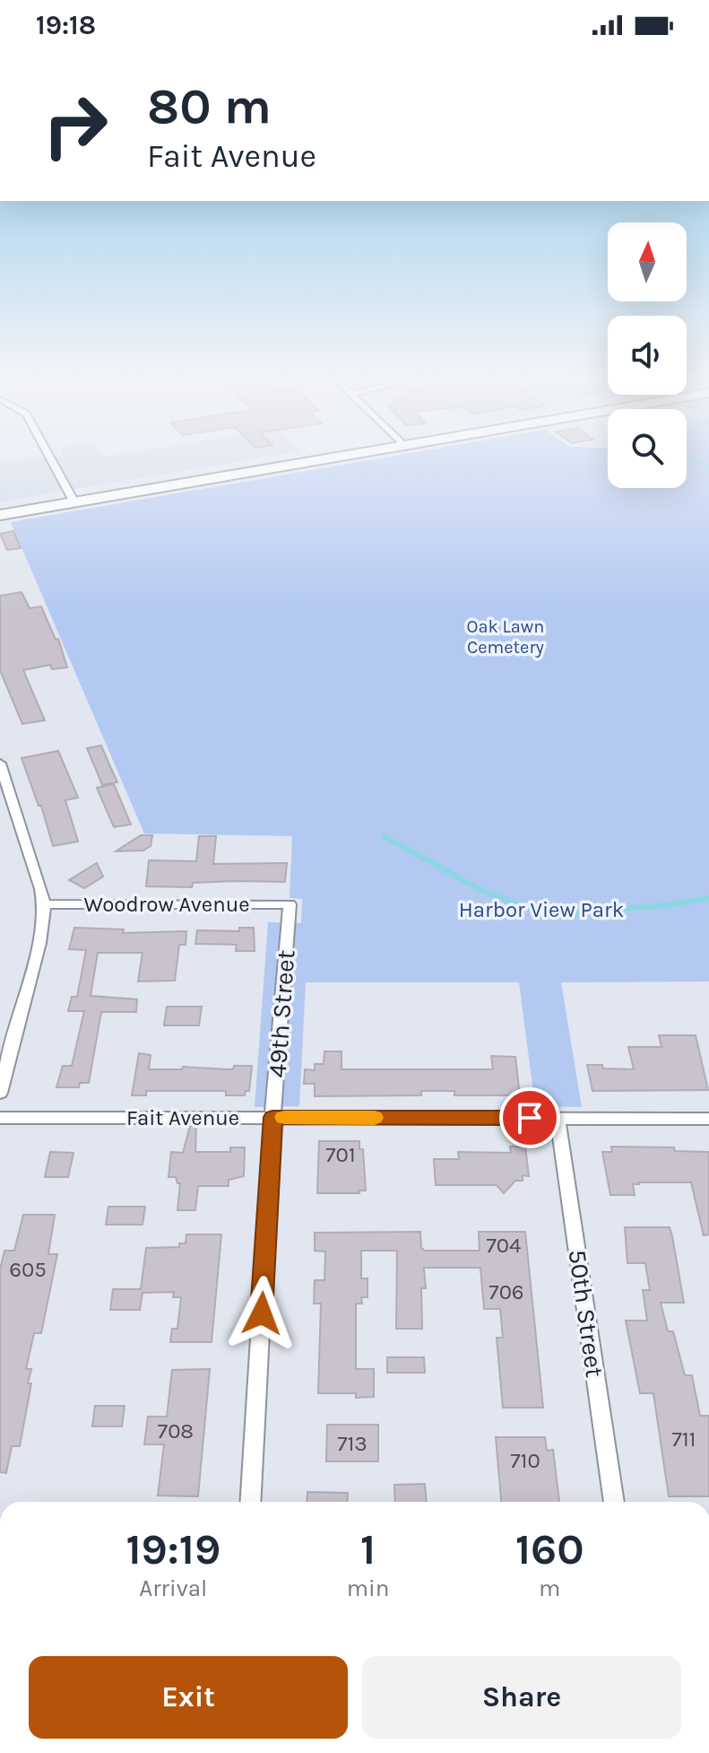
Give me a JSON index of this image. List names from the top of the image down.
{
  "streets": {
    "street": [
      "Woodrow Avenue",
      "49th Street",
      "Fait Avenue",
      "50th Street"
    ]
  },
  "crossings": [
    ["Woodrow Avenue", "49th Street"],
    ["49th Street", "Fait Avenue"],
    ["Fait Avenue", "50th Street"]
  ],
  "parks": ["Oak Lawn Cemetery", "Harbor View Park"],
  "house_numbers": [
    "701",
    "704",
    "605",
    "706",
    "708",
    "711",
    "713",
    "710"
  ],
  "north": "top",
  "page": {
    "status": "19:18",
    "turn": ["80 m", "Fait Avenue"],
    "eta": [
      "19:19",
      "Arrival",
      "1",
      "min",
      "160",
      "m"
    ],
    "buttons": ["Exit", "Share"]
  }
}
